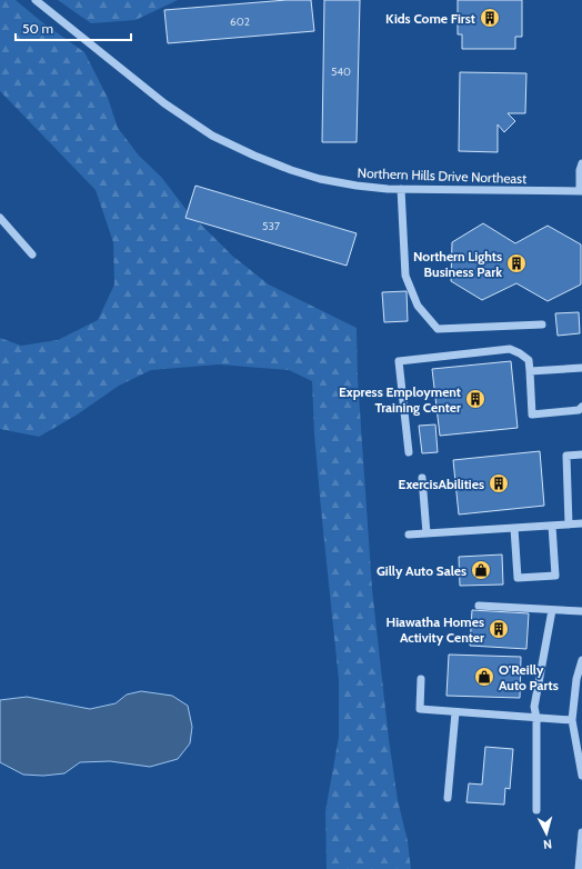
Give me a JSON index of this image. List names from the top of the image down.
{
  "streets": {
    "street": ["Northern Hills Drive Northeast"]
  },
  "places": {
    "building": [
      "Kids Come First",
      "Northern Lights Business Park",
      "Express Employment Training Center",
      "ExercisAbilities",
      "Hiawatha Homes Activity Center"
    ],
    "shop": ["Gilly Auto Sales", "O'Reilly Auto Parts"]
  },
  "house_numbers": ["602", "540", "537"],
  "scale_bar": "50 m",
  "north": "bottom"
}
